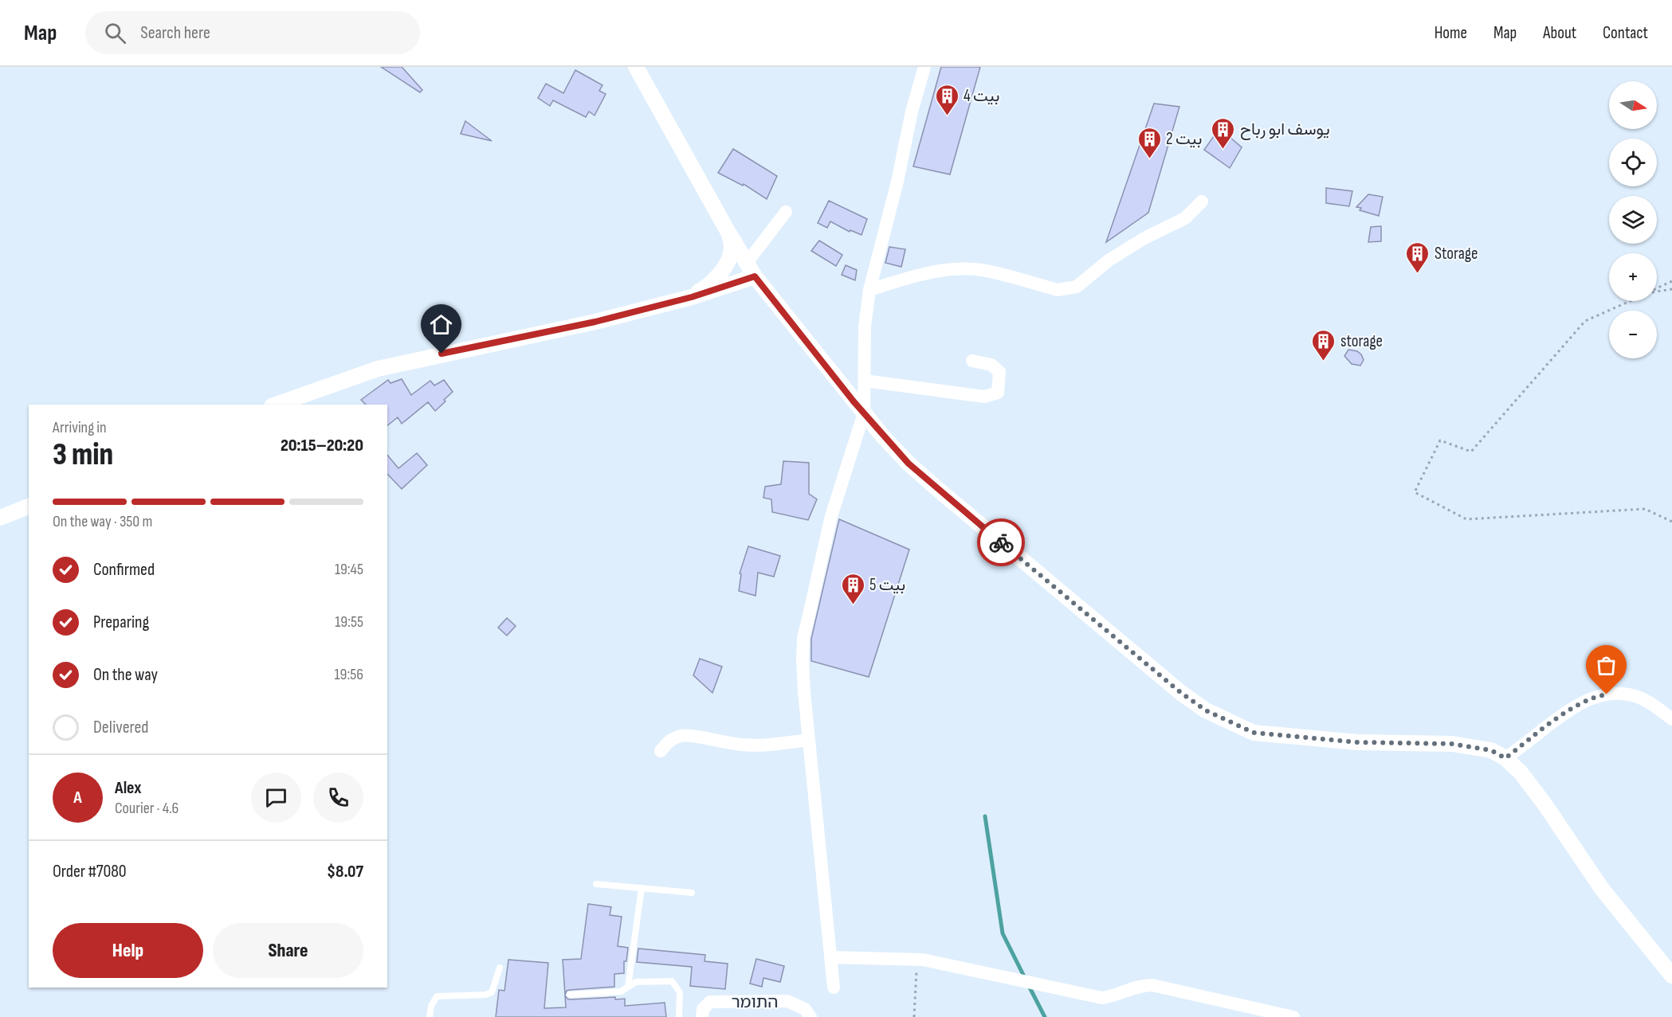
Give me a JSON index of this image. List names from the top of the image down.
{
  "streets": {
    "street": ["התומר"]
  },
  "places": {
    "building": [
      "بيت 4",
      "يوسف ابو رباح",
      "بيت 2",
      "Storage",
      "storage",
      "بيت 5"
    ]
  },
  "north": "right",
  "page": {
    "header": "Map",
    "search": "Search here",
    "nav": [
      "Home",
      "Map",
      "About",
      "Contact"
    ],
    "map_buttons": ["+", "−"],
    "heading": ["3 min", "Arriving in", "20:15–20:20"],
    "panel": [
      "Alex",
      "Courier · 4.6",
      "Order #7080",
      "$8.07"
    ],
    "bar": "On the way · 350 m",
    "list": [
      ["Confirmed", "19:45"],
      ["Preparing", "19:55"],
      ["On the way", "19:56"],
      "Delivered"
    ],
    "round": "A",
    "buttons": ["Help", "Share"]
  }
}
